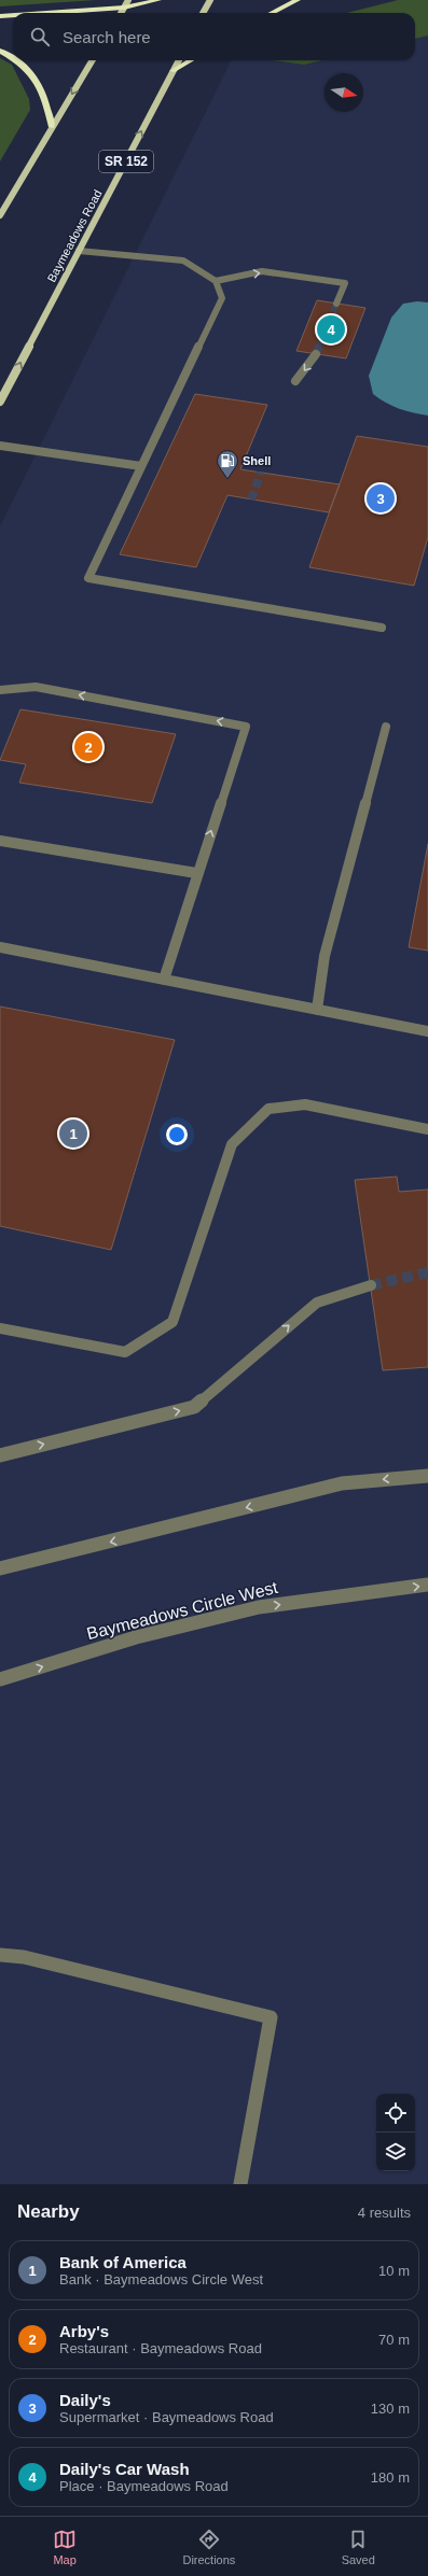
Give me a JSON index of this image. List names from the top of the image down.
{
  "streets": {
    "main road": ["SR 152", "Baymeadows Road"],
    "street": ["Baymeadows Circle West"]
  },
  "one_way": ["Baymeadows Circle West"],
  "places": {
    "fuel station": ["Shell"]
  },
  "north": "right",
  "page": {
    "search": "Search here",
    "pins": [
      "4",
      "3",
      "2",
      "1"
    ],
    "heading": ["Nearby", "4 results"],
    "list": [
      {
        "mark": "1",
        "name": "Bank of America",
        "note": "Bank · Baymeadows Circle West",
        "value": "10 m"
      },
      {
        "mark": "2",
        "name": "Arby's",
        "note": "Restaurant · Baymeadows Road",
        "value": "70 m"
      },
      {
        "mark": "3",
        "name": "Daily's",
        "note": "Supermarket · Baymeadows Road",
        "value": "130 m"
      },
      {
        "mark": "4",
        "name": "Daily's Car Wash",
        "note": "Place · Baymeadows Road",
        "value": "180 m"
      }
    ],
    "nav": ["Map", "Directions", "Saved"]
  }
}
